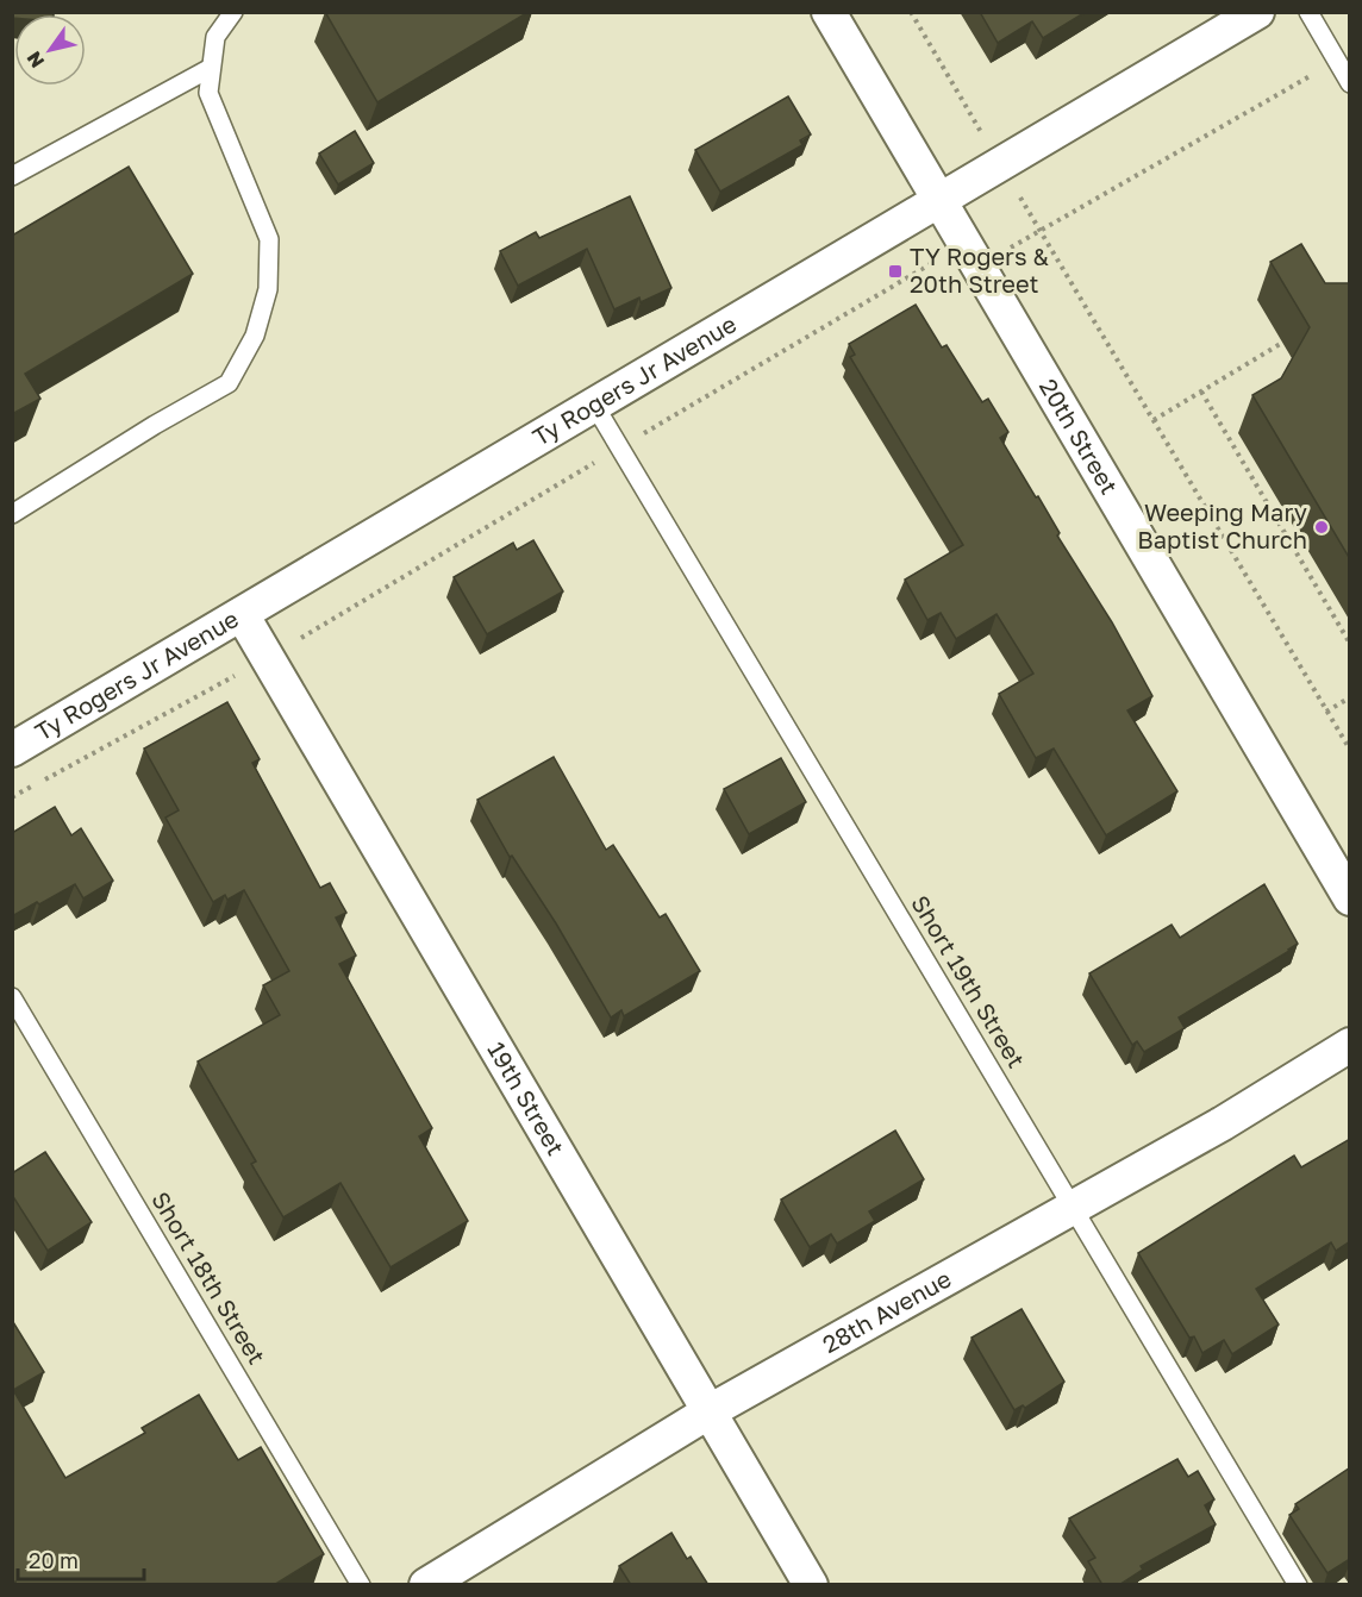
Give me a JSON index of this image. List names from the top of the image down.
{
  "streets": {
    "street": [
      "Ty Rogers Jr Avenue",
      "20th Street",
      "19th Street",
      "28th Avenue"
    ],
    "lane": ["Short 19th Street", "Short 18th Street"]
  },
  "crossings": [
    ["Ty Rogers Jr Avenue", "20th Street"],
    ["Ty Rogers Jr Avenue", "Short 19th Street"],
    ["Ty Rogers Jr Avenue", "19th Street"],
    ["Short 19th Street", "28th Avenue"],
    ["19th Street", "28th Avenue"]
  ],
  "places": {
    "transit": ["TY Rogers & 20th Street"],
    "other": ["Weeping Mary Baptist Church"]
  },
  "scale_bar": "20 m",
  "north": "bottom left"
}
